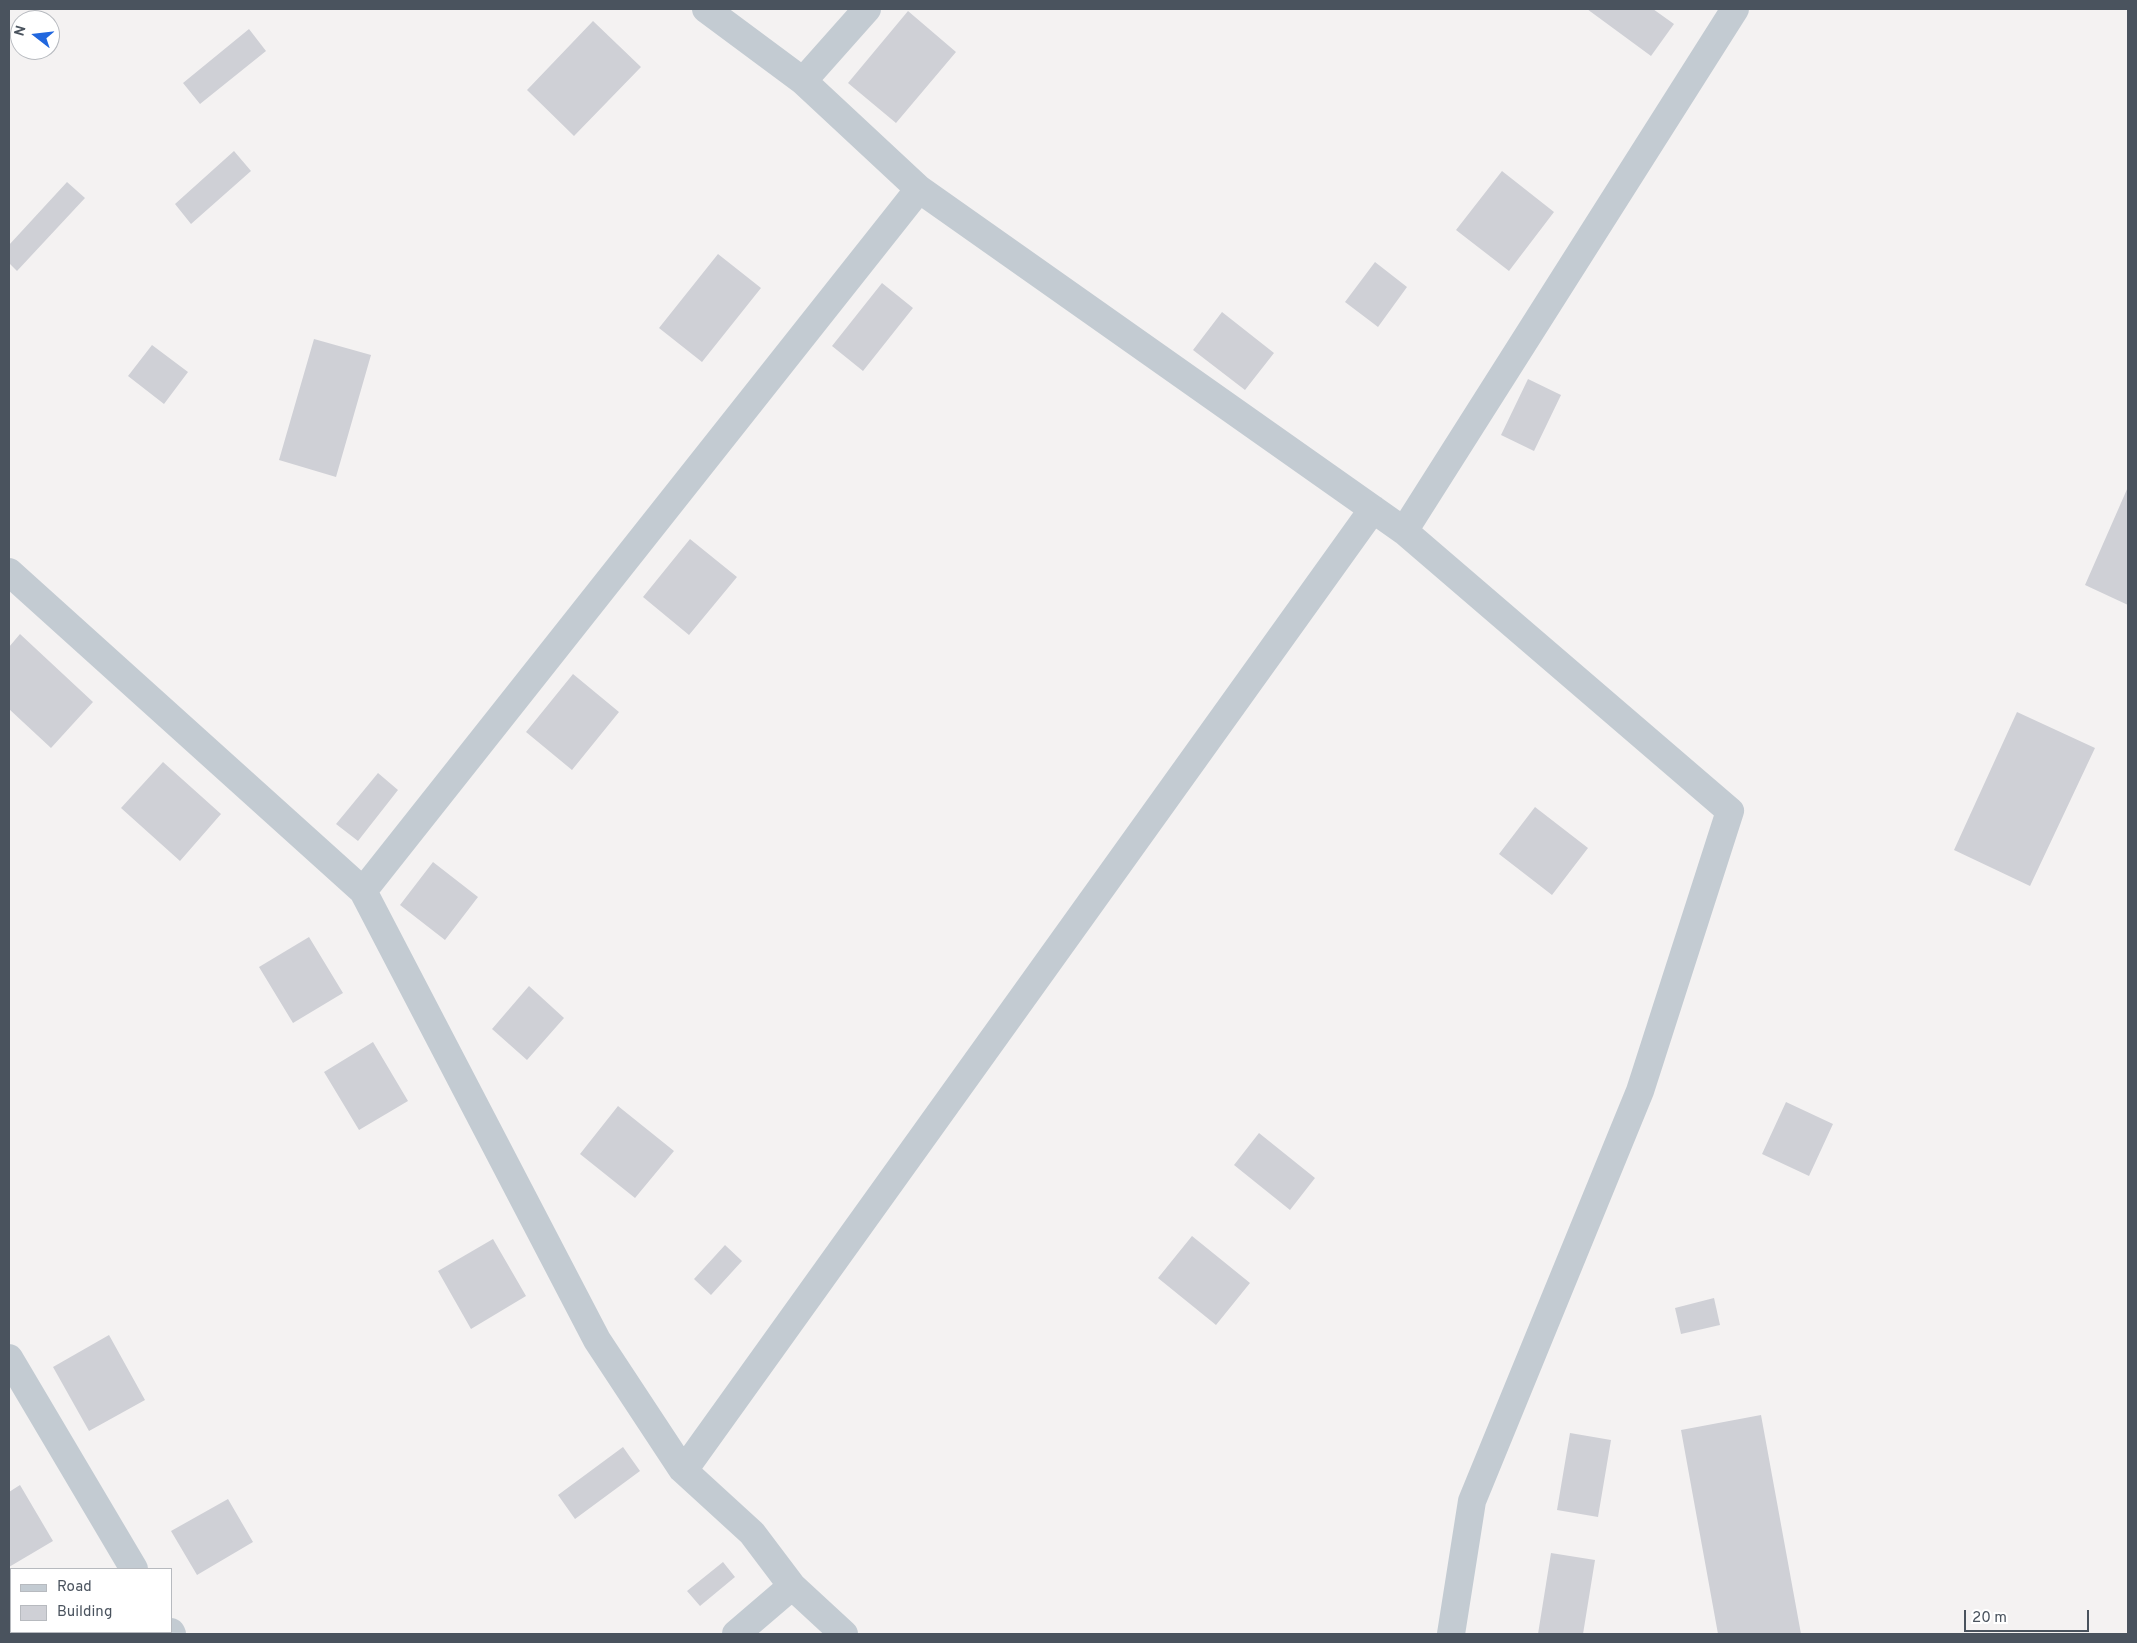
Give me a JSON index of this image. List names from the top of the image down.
{
  "legend": ["Road", "Building"],
  "scale_bar": "20 m",
  "north": "left"
}
